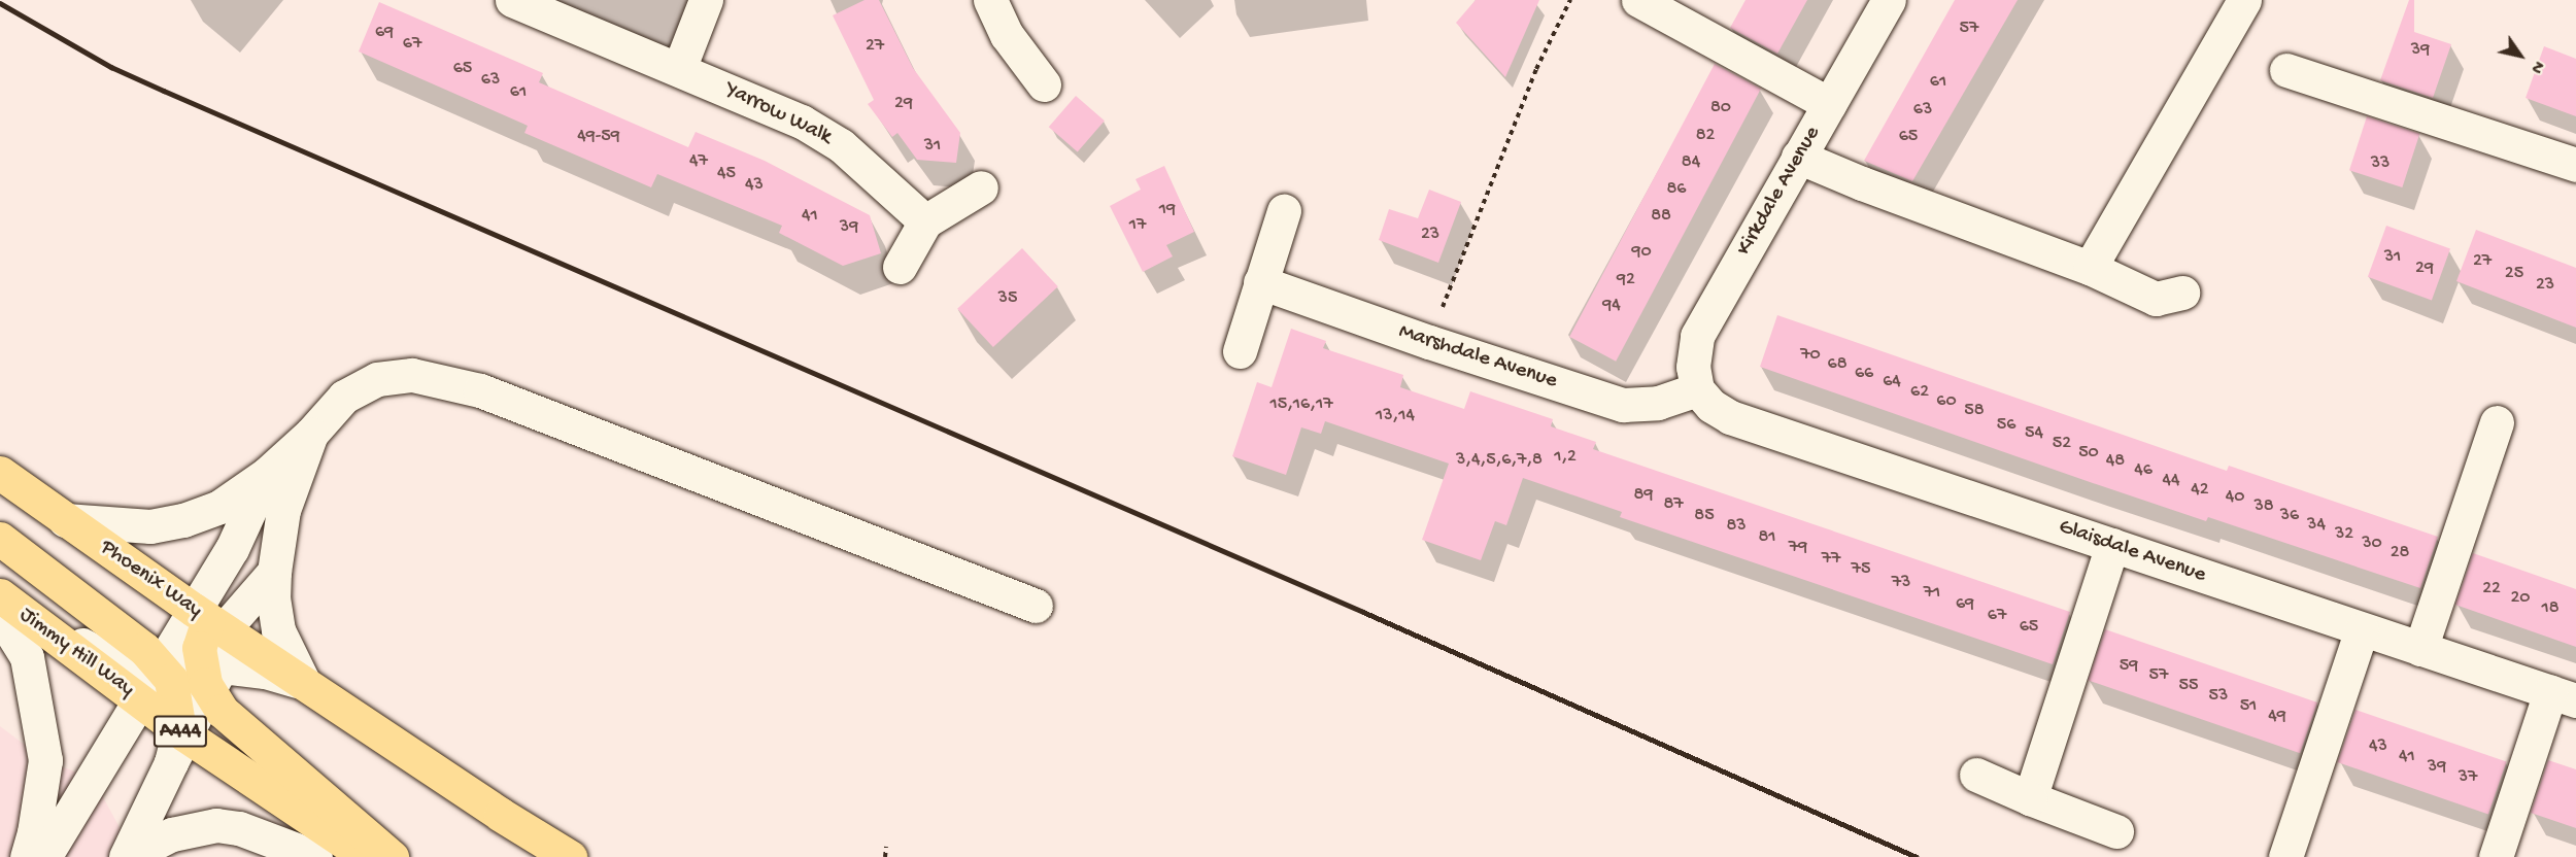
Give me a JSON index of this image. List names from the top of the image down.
{
  "streets": {
    "highway": ["Phoenix Way", "Jimmy Hill Way", "A444"],
    "street": [
      "Yarrow Walk",
      "Kirkdale Avenue",
      "Marshdale Avenue",
      "Glaisdale Avenue"
    ]
  },
  "crossings": [
    ["Kirkdale Avenue", "Marshdale Avenue"],
    ["Kirkdale Avenue", "Glaisdale Avenue"],
    ["Marshdale Avenue", "Glaisdale Avenue"]
  ],
  "house_numbers": [
    "57",
    "69",
    "67",
    "27",
    "39",
    "65",
    "63",
    "61",
    "61",
    "29",
    "80",
    "63",
    "82",
    "49-59",
    "65",
    "31",
    "47",
    "84",
    "33",
    "45",
    "43",
    "86",
    "19",
    "41",
    "88",
    "17",
    "39",
    "23",
    "90",
    "31",
    "27",
    "29",
    "25",
    "92",
    "23",
    "35",
    "94",
    "70",
    "68",
    "66",
    "64",
    "62",
    "60",
    "15,16,17",
    "58",
    "13,14",
    "56",
    "54",
    "52",
    "50",
    "1,2",
    "3,4,5,6,7,8",
    "48",
    "46",
    "44",
    "42",
    "89",
    "40",
    "87",
    "38",
    "85",
    "36",
    "34",
    "83",
    "32",
    "81",
    "30",
    "79",
    "28",
    "77",
    "75",
    "73",
    "22",
    "71",
    "20",
    "69",
    "18",
    "67",
    "65",
    "59",
    "57",
    "55",
    "53",
    "51",
    "49",
    "43",
    "41",
    "39",
    "37"
  ],
  "north": "bottom right"
}
